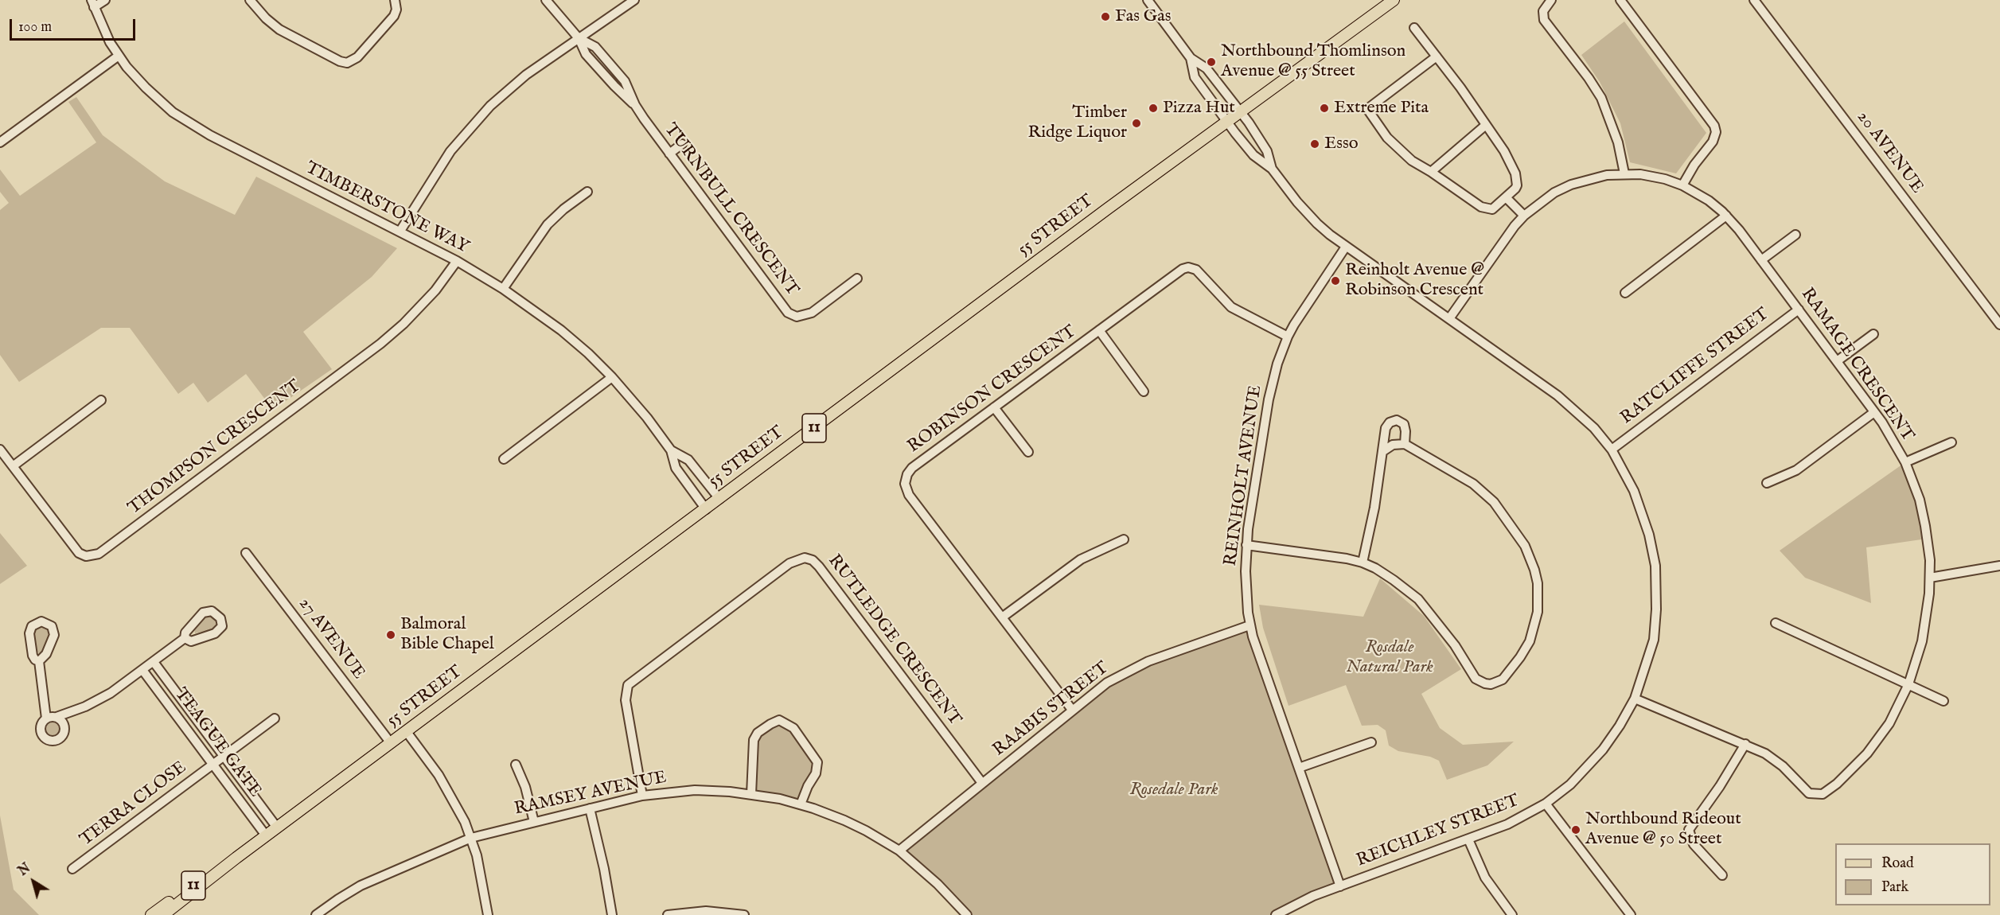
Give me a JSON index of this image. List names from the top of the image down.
{
  "streets": {
    "main road": ["55 STREET", "11"],
    "street": [
      "20 AVENUE",
      "TIMBERSTONE WAY",
      "TURNBULL CRESCENT",
      "RAMAGE CRESCENT",
      "RATCLIFFE STREET",
      "ROBINSON CRESCENT",
      "THOMPSON CRESCENT",
      "REINHOLT AVENUE",
      "27 AVENUE",
      "RUTLEDGE CRESCENT",
      "RAABIS STREET",
      "TEAGUE GATE",
      "RAMSEY AVENUE",
      "TERRA CLOSE",
      "REICHLEY STREET"
    ]
  },
  "crossings": [
    ["TIMBERSTONE WAY", "55 STREET"],
    ["TIMBERSTONE WAY", "THOMPSON CRESCENT"],
    ["55 STREET", "27 AVENUE"],
    ["55 STREET", "TEAGUE GATE"],
    ["55 STREET", "REICHLEY STREET"],
    ["RAMAGE CRESCENT", "RATCLIFFE STREET"],
    ["RAMAGE CRESCENT", "REICHLEY STREET"],
    ["RATCLIFFE STREET", "REICHLEY STREET"],
    ["ROBINSON CRESCENT", "REINHOLT AVENUE"],
    ["ROBINSON CRESCENT", "RAABIS STREET"],
    ["REINHOLT AVENUE", "RAABIS STREET"],
    ["REINHOLT AVENUE", "REICHLEY STREET"],
    ["RUTLEDGE CRESCENT", "RAABIS STREET"],
    ["RUTLEDGE CRESCENT", "RAMSEY AVENUE"],
    ["RAABIS STREET", "RAMSEY AVENUE"],
    ["TEAGUE GATE", "TERRA CLOSE"]
  ],
  "parks": ["Rosdale Natural Park", "Rosedale Park"],
  "places": [
    "Fas Gas",
    "Northbound Thomlinson Avenue @ 55 Street",
    "Pizza Hut",
    "Extreme Pita",
    "Timber Ridge Liquor",
    "Esso",
    "Reinholt Avenue @ Robinson Crescent",
    "Balmoral Bible Chapel",
    "Northbound Rideout Avenue @ 50 Street"
  ],
  "legend": ["Road", "Park"],
  "scale_bar": "100 m",
  "north": "top left"
}
